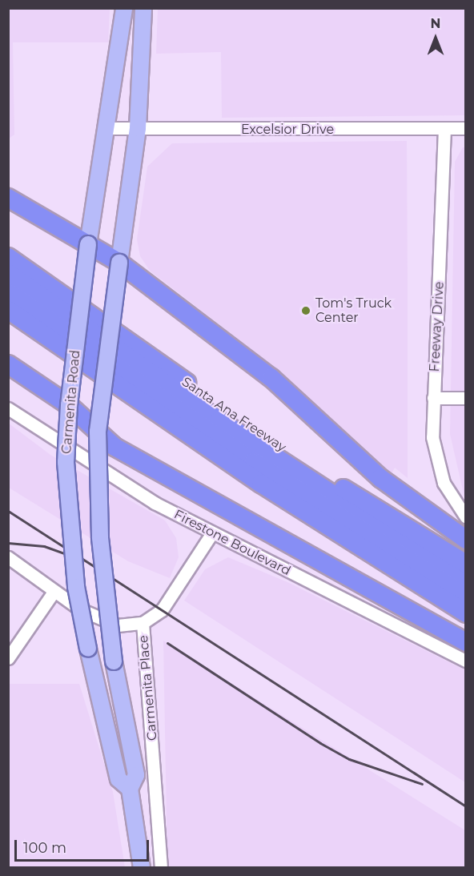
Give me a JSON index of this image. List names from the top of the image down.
{
  "streets": {
    "highway": ["Santa Ana Freeway"],
    "main road": ["Carmenita Road"],
    "street": [
      "Excelsior Drive",
      "Freeway Drive",
      "Firestone Boulevard",
      "Carmenita Place"
    ]
  },
  "crossings": [
    ["Excelsior Drive", "Freeway Drive"],
    ["Excelsior Drive", "Carmenita Road"],
    ["Firestone Boulevard", "Carmenita Place"]
  ],
  "places": ["Tom's Truck Center"],
  "scale_bar": "100 m",
  "north": "top"
}
